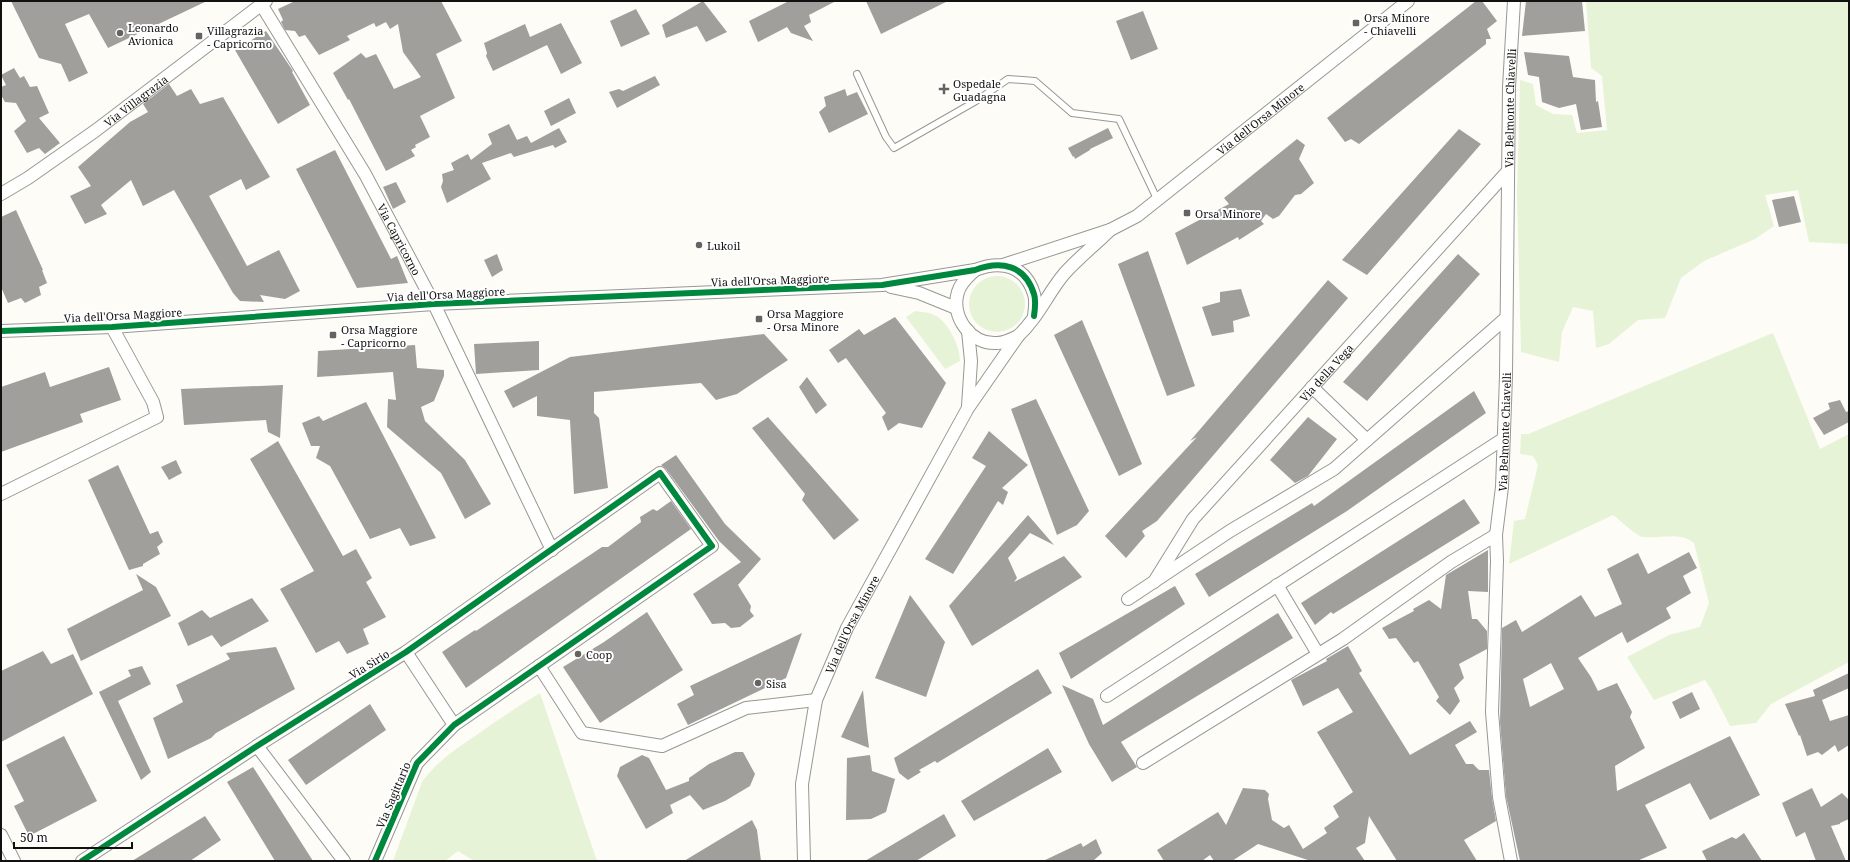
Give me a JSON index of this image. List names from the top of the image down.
{
  "streets": {
    "street": [
      "Via Villagrazia",
      "Via Belmonte Chiavelli",
      "Via dell'Orsa Minore",
      "Via Capricorno",
      "Via dell'Orsa Maggiore",
      "Via della Vega",
      "Via Sirio",
      "Via Sagittario"
    ]
  },
  "crossings": [
    ["Via Villagrazia", "Via Capricorno"],
    ["Via Belmonte Chiavelli", "Via della Vega"],
    ["Via Capricorno", "Via dell'Orsa Maggiore"],
    ["Via Capricorno", "Via Sirio"],
    ["Via Sirio", "Via Sagittario"]
  ],
  "places": {
    "transit": [
      "Orsa Minore - Chiavelli",
      "Villagrazia - Capricorno",
      "Orsa Minore",
      "Orsa Maggiore - Orsa Minore",
      "Orsa Maggiore - Capricorno"
    ],
    "other": [
      "Leonardo Avionica",
      "Lukoil",
      "Coop",
      "Sisa"
    ],
    "health": ["Ospedale Guadagna"]
  },
  "scale_bar": "50 m"
}
